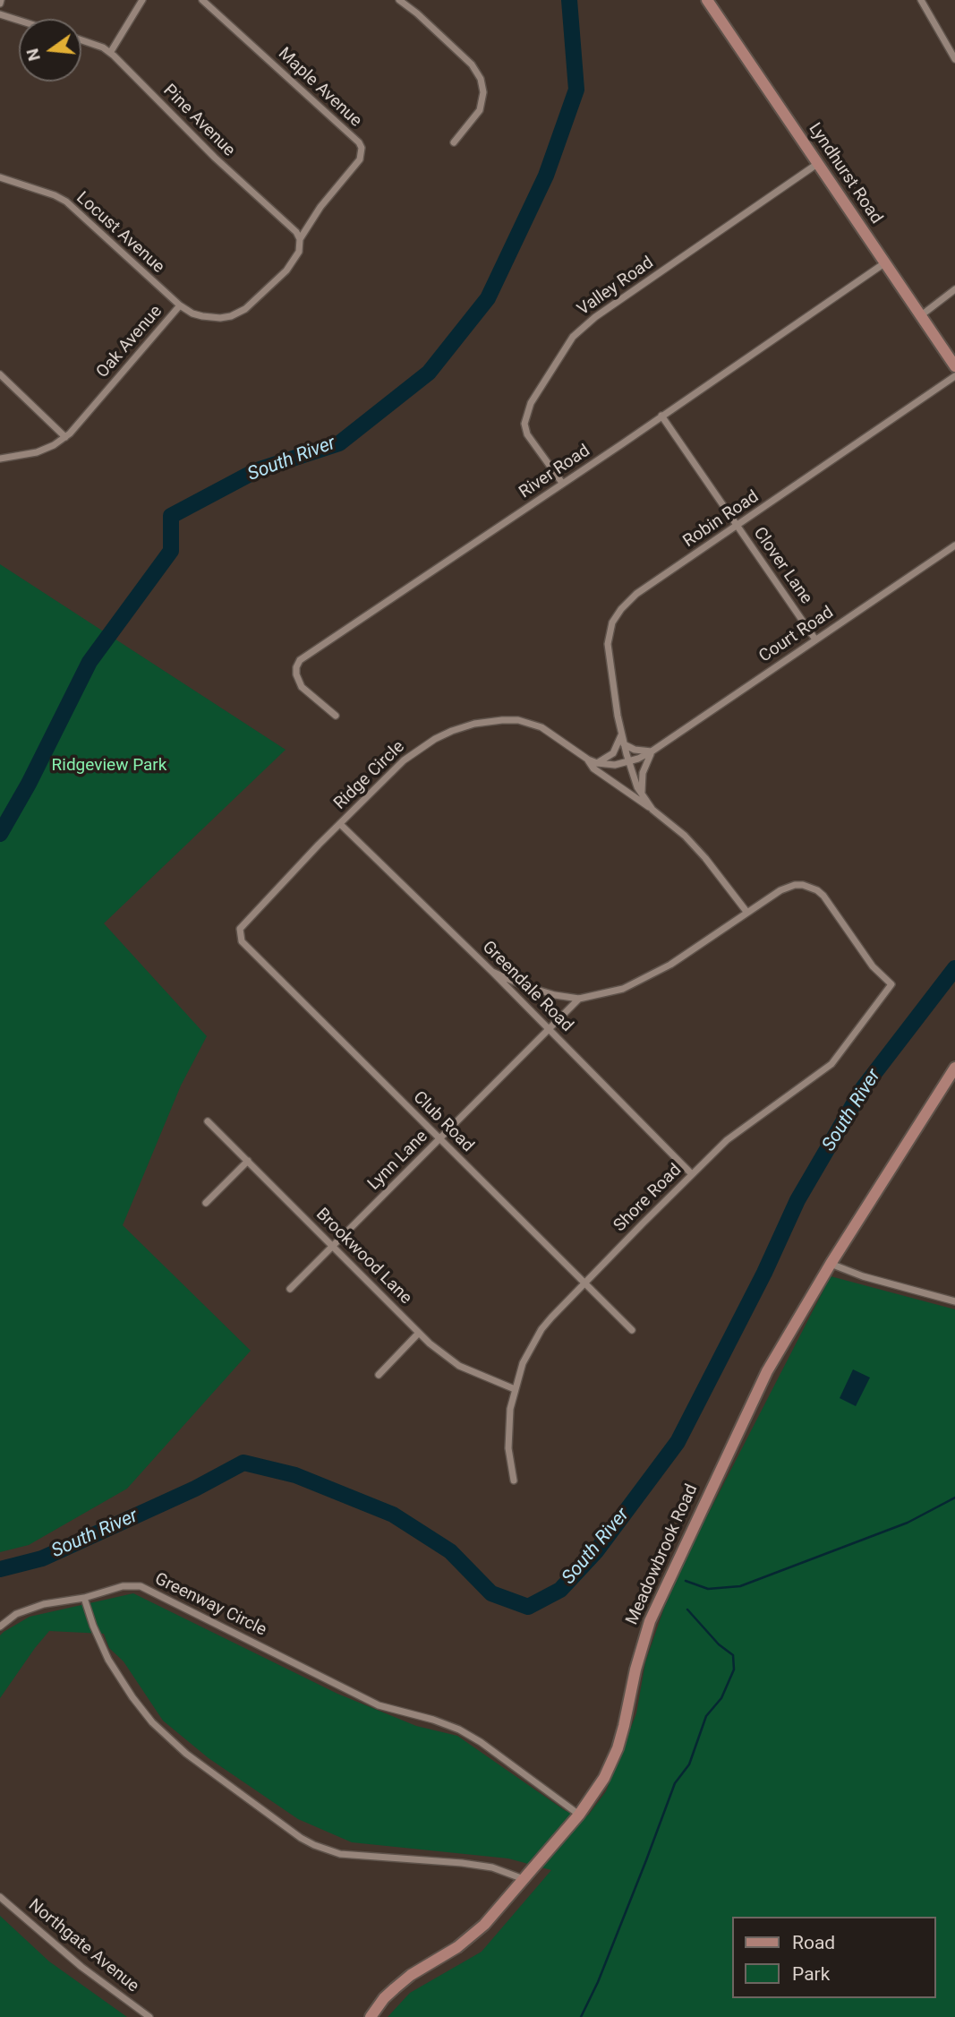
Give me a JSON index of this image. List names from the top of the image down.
{
  "streets": {
    "street": [
      "Maple Avenue",
      "Pine Avenue",
      "Lyndhurst Road",
      "Locust Avenue",
      "Valley Road",
      "Oak Avenue",
      "River Road",
      "Robin Road",
      "Clover Lane",
      "Court Road",
      "Ridge Circle",
      "Greendale Road",
      "Club Road",
      "Lynn Lane",
      "Shore Road",
      "Brookwood Lane",
      "Meadowbrook Road",
      "Greenway Circle",
      "Northgate Avenue"
    ]
  },
  "crossings": [
    ["Maple Avenue", "Pine Avenue"],
    ["Maple Avenue", "Oak Avenue"],
    ["Pine Avenue", "Oak Avenue"],
    ["Lyndhurst Road", "Valley Road"],
    ["Lyndhurst Road", "River Road"],
    ["Locust Avenue", "Oak Avenue"],
    ["Valley Road", "River Road"],
    ["River Road", "Clover Lane"],
    ["Robin Road", "Clover Lane"],
    ["Robin Road", "Court Road"],
    ["Robin Road", "Ridge Circle"],
    ["Clover Lane", "Court Road"],
    ["Court Road", "Ridge Circle"],
    ["Ridge Circle", "Greendale Road"],
    ["Ridge Circle", "Club Road"],
    ["Ridge Circle", "Shore Road"],
    ["Greendale Road", "Lynn Lane"],
    ["Greendale Road", "Shore Road"],
    ["Club Road", "Lynn Lane"],
    ["Club Road", "Shore Road"],
    ["Lynn Lane", "Brookwood Lane"],
    ["Shore Road", "Brookwood Lane"],
    ["Meadowbrook Road", "Greenway Circle"]
  ],
  "water": ["South River"],
  "parks": ["Ridgeview Park"],
  "legend": ["Road", "Park"],
  "north": "left"
}
